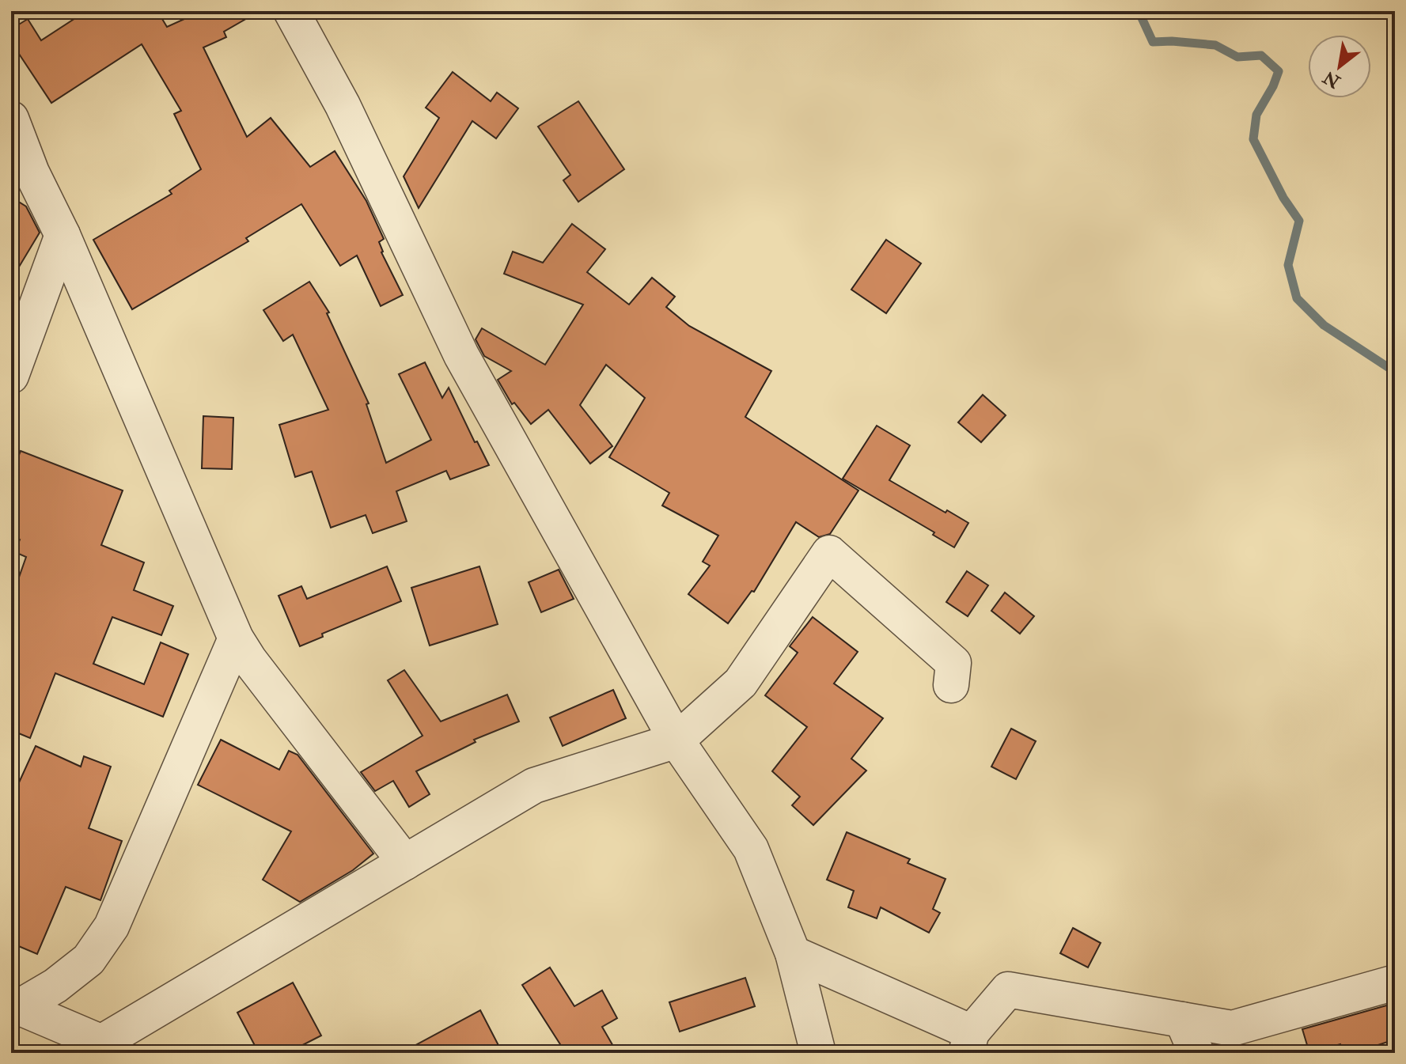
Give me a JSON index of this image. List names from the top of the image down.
{
  "north": "bottom left"
}
